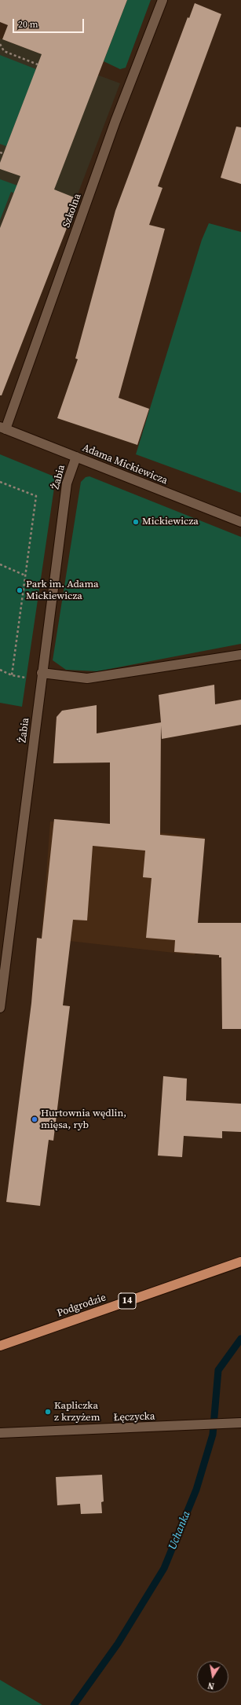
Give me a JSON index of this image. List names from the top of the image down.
{
  "streets": {
    "main road": ["14", "Podgrodzie"],
    "street": [
      "Szkolna",
      "Adama Mickiewicza",
      "Żabia",
      "Łęczycka"
    ]
  },
  "crossings": [
    ["Szkolna", "Adama Mickiewicza"],
    ["Adama Mickiewicza", "Żabia"]
  ],
  "water": ["Uchanka"],
  "places": [
    "Mickiewicza",
    "Park im. Adama Mickiewicza",
    "Hurtownia wędlin, mięsa, ryb",
    "Kapliczka z krzyżem"
  ],
  "scale_bar": "20 m",
  "north": "bottom"
}
